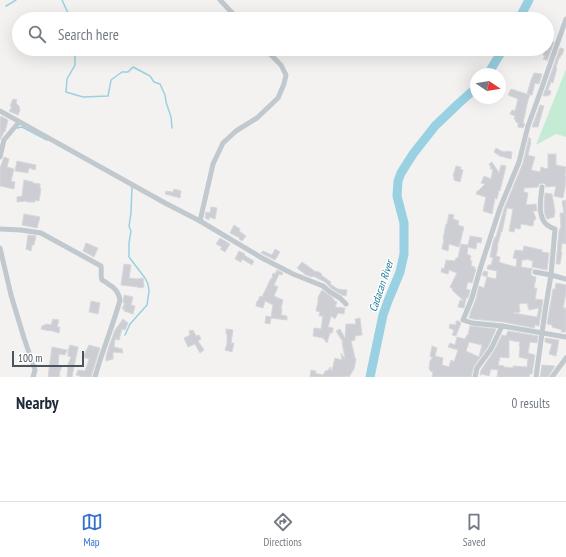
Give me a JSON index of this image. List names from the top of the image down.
{
  "water": ["Cadacan River"],
  "scale_bar": "100 m",
  "north": "right",
  "page": {
    "search": "Search here",
    "scale": "100 m",
    "heading": ["Nearby", "0 results"],
    "nav": ["Map", "Directions", "Saved"]
  }
}
